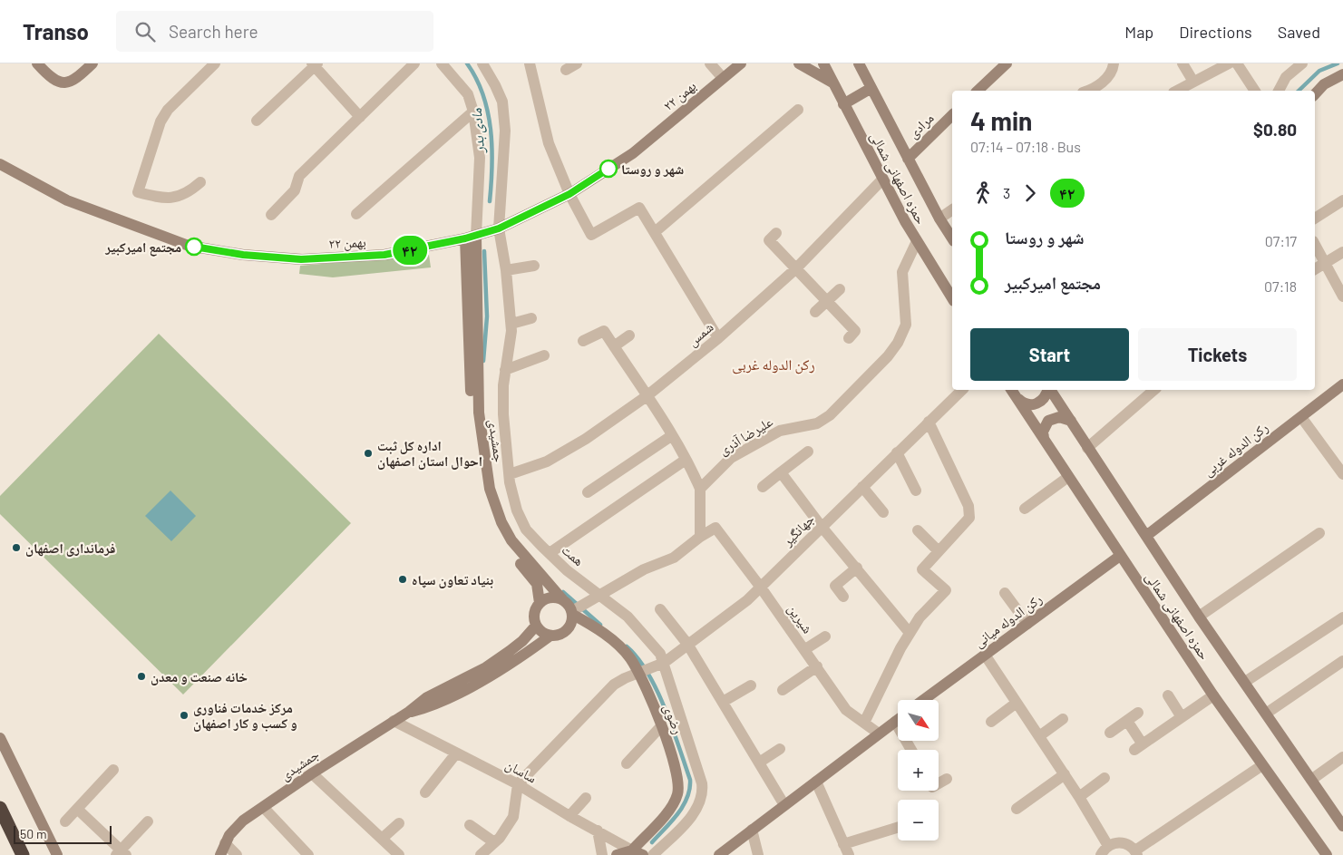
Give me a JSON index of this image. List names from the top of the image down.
{
  "streets": {
    "main road": [
      "۲۲ بهمن",
      "مرادی",
      "حمزه اصفهانی شمالی",
      "جمشیدی",
      "رکن الدوله غربی",
      "رکن الدوله میانی",
      "رضوی"
    ],
    "street": [
      "شمس",
      "علیرضا آذری",
      "جهانگیر",
      "همت",
      "شیرین",
      "ساسان"
    ]
  },
  "crossings": [
    ["۲۲ بهمن", "جمشیدی"],
    ["۲۲ بهمن", "همت"],
    ["مرادی", "حمزه اصفهانی شمالی"],
    ["حمزه اصفهانی شمالی", "شمس"],
    ["حمزه اصفهانی شمالی", "علیرضا آذری"],
    ["حمزه اصفهانی شمالی", "رکن الدوله غربی"],
    ["حمزه اصفهانی شمالی", "رکن الدوله میانی"],
    ["شمس", "همت"],
    ["جمشیدی", "رضوی"],
    ["جمشیدی", "ساسان"],
    ["جهانگیر", "همت"],
    ["جهانگیر", "شیرین"],
    ["جهانگیر", "رضوی"],
    ["جهانگیر", "ساسان"],
    ["رضوی", "ساسان"]
  ],
  "districts": ["رکن الدوله غربی"],
  "water": ["مادی بدر"],
  "places": [
    "شهر و روستا",
    "مجتمع امیرکبیر",
    "اداره کل ثبت احوال استان اصفهان",
    "فرمانداری اصفهان",
    "بنیاد تعاون سپاه",
    "خانه صنعت و معدن",
    "مرکز خدمات فناوری و کسب و کار اصفهان"
  ],
  "lines": ["bus line ۴۲"],
  "scale_bar": "50 m",
  "north": "bottom right",
  "page": {
    "header": "Transo",
    "search": "Search here",
    "nav": ["Map", "Directions", "Saved"],
    "on_map": "۴۲",
    "heading": ["4 min", "07:14 – 07:18 · Bus", "$0.80"],
    "legs": ["3", "۴۲"],
    "list": [
      {
        "name": "شهر و روستا",
        "value": "07:17"
      },
      {
        "name": "مجتمع امیرکبیر",
        "value": "07:18"
      }
    ],
    "buttons": ["Start", "Tickets"],
    "map_buttons": ["+", "−"],
    "scale": "50 m"
  }
}
